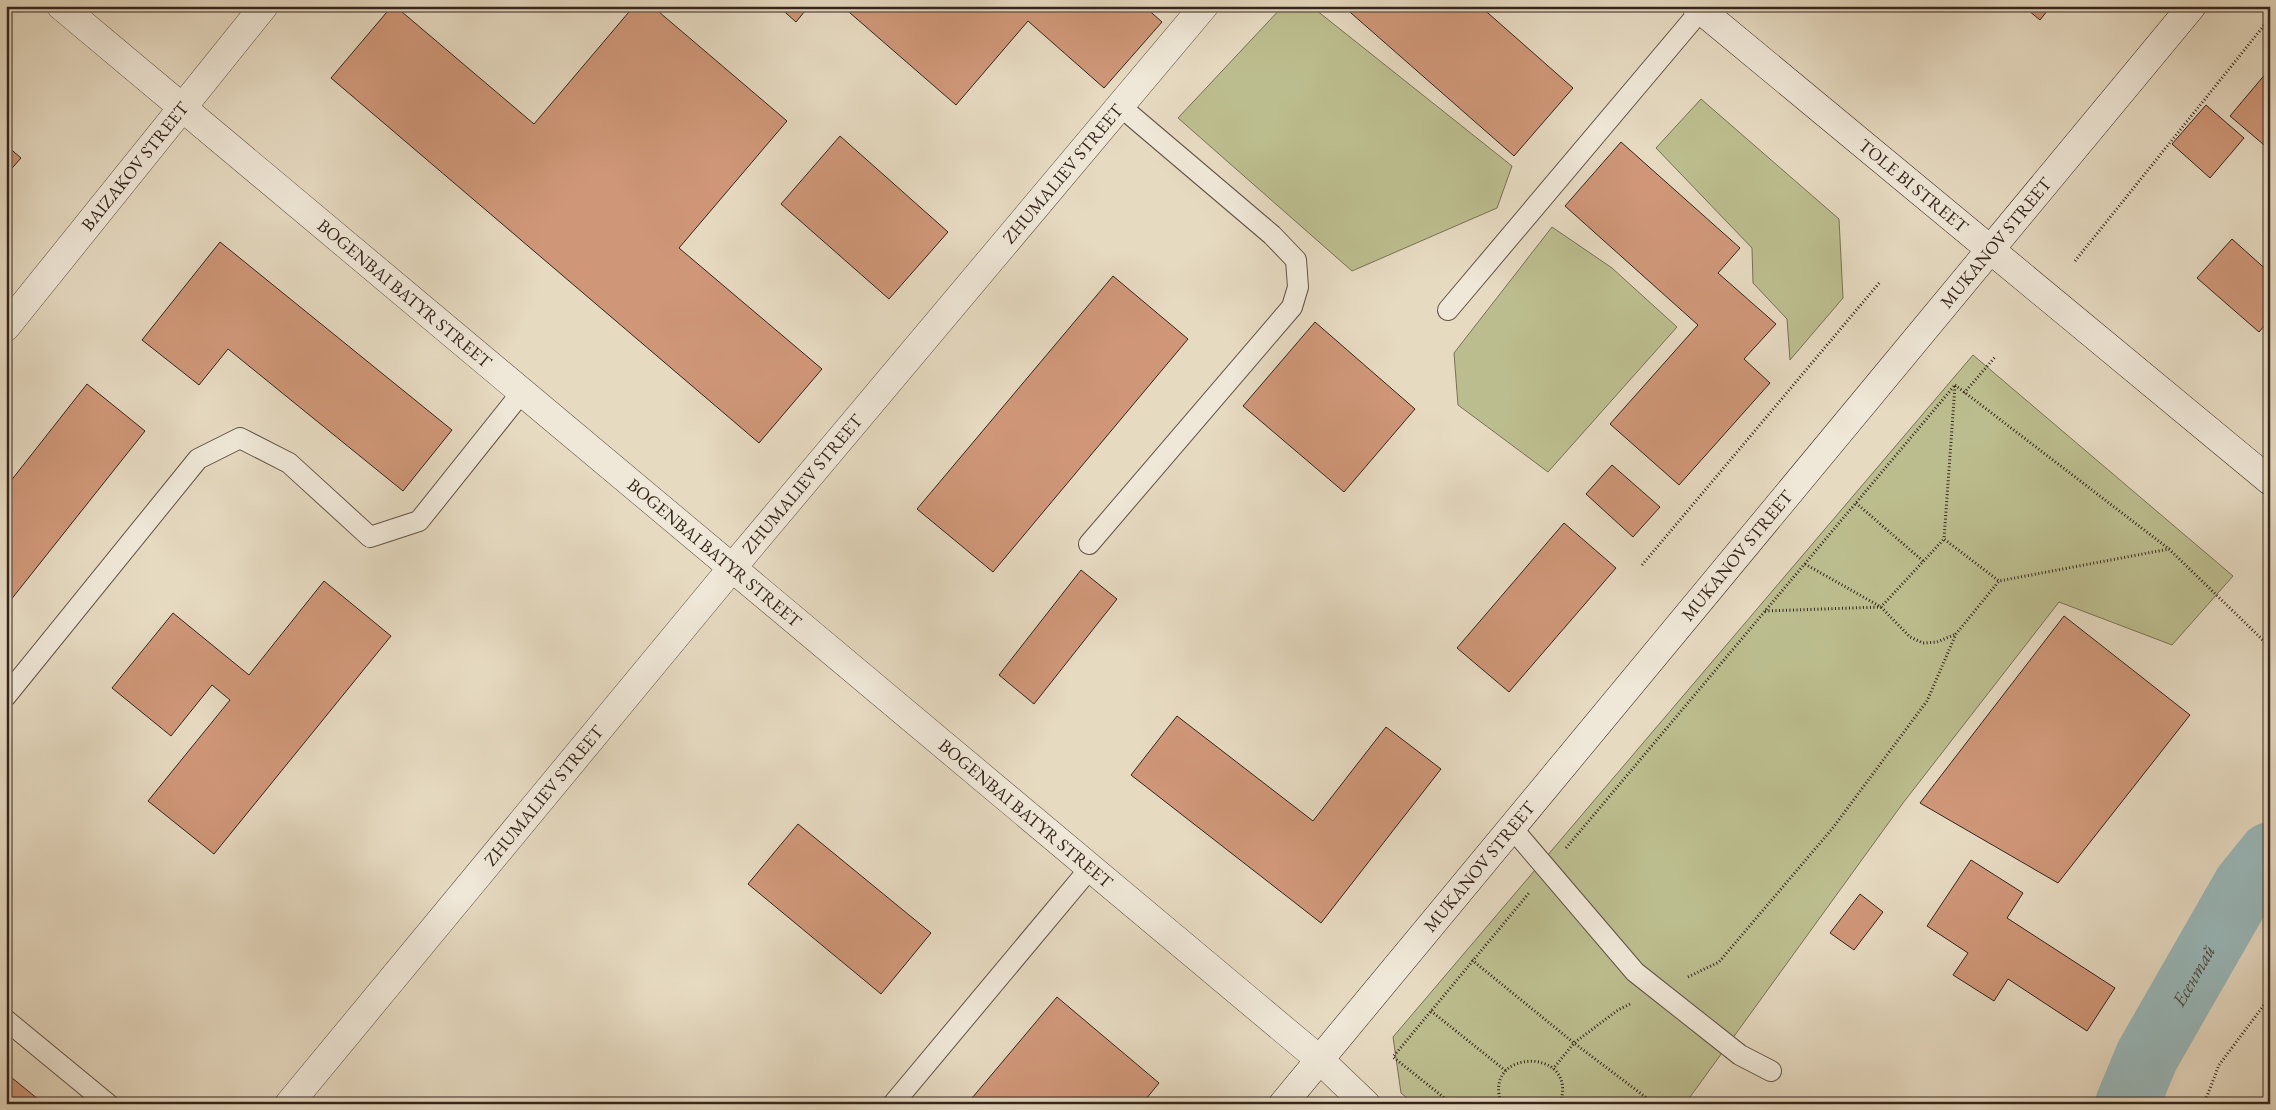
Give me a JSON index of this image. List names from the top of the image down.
{
  "streets": {
    "street": [
      "BAIZAKOV STREET",
      "ZHUMALIEV STREET",
      "TOLE BI STREET",
      "MUKANOV STREET",
      "BOGENBAI BATYR STREET"
    ]
  },
  "crossings": [
    ["BAIZAKOV STREET", "BOGENBAI BATYR STREET"],
    ["ZHUMALIEV STREET", "BOGENBAI BATYR STREET"],
    ["TOLE BI STREET", "MUKANOV STREET"],
    ["MUKANOV STREET", "BOGENBAI BATYR STREET"]
  ],
  "water": ["Есентай"]
}
